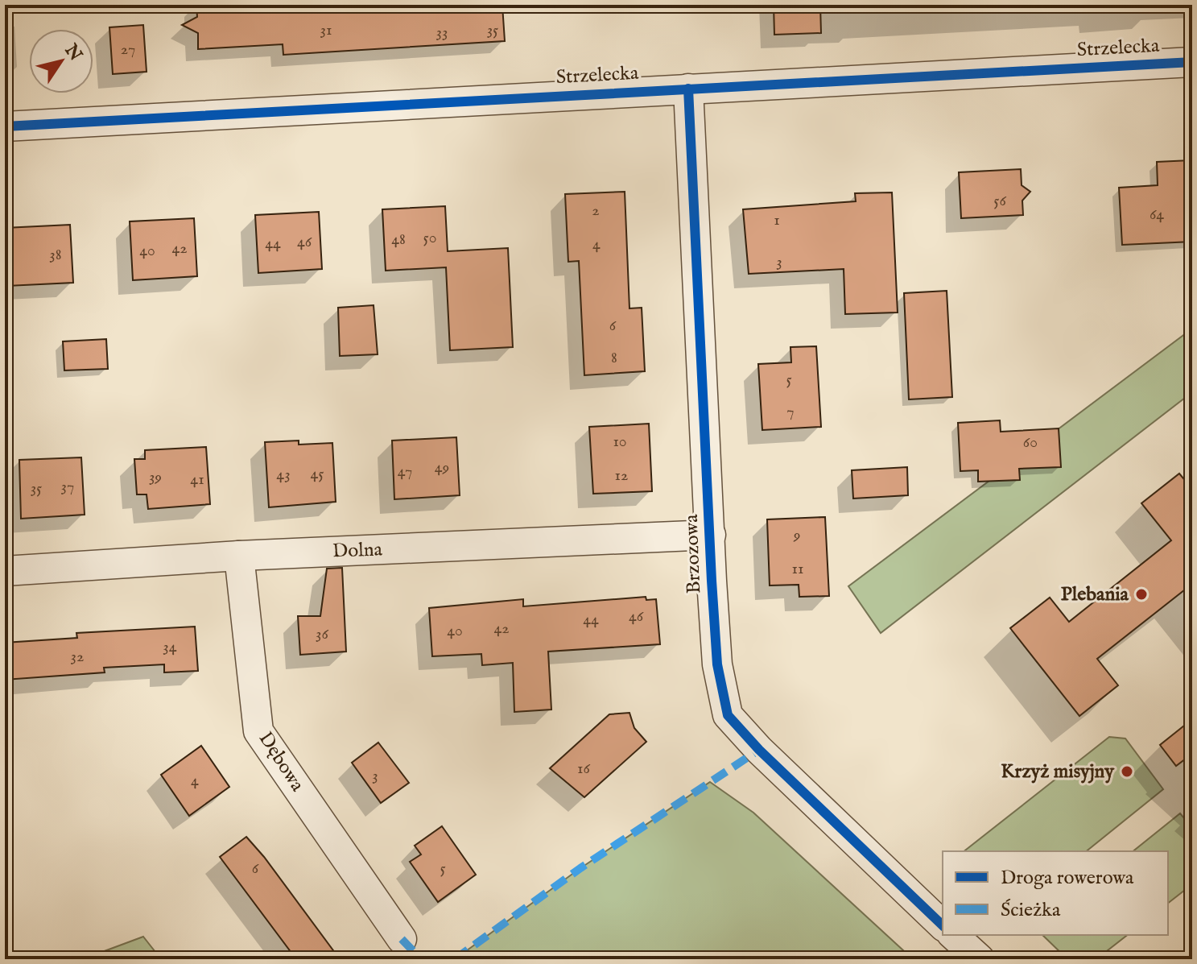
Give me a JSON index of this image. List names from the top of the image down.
{
  "streets": {
    "street": [
      "Strzelecka",
      "Dolna",
      "Brzozowa",
      "Dębowa"
    ]
  },
  "crossings": [
    ["Strzelecka", "Brzozowa"],
    ["Dolna", "Brzozowa"],
    ["Dolna", "Dębowa"]
  ],
  "places": ["Plebania", "Krzyż misyjny"],
  "house_numbers": [
    "31",
    "35",
    "33",
    "27",
    "56",
    "2",
    "64",
    "1",
    "50",
    "48",
    "46",
    "44",
    "4",
    "42",
    "40",
    "38",
    "3",
    "6",
    "8",
    "5",
    "7",
    "10",
    "60",
    "49",
    "47",
    "45",
    "43",
    "12",
    "39",
    "41",
    "37",
    "35",
    "9",
    "11",
    "46",
    "44",
    "42",
    "40",
    "36",
    "34",
    "32",
    "16",
    "3",
    "4",
    "6",
    "5"
  ],
  "legend": ["Droga rowerowa", "Ścieżka"],
  "north": "top right"
}
